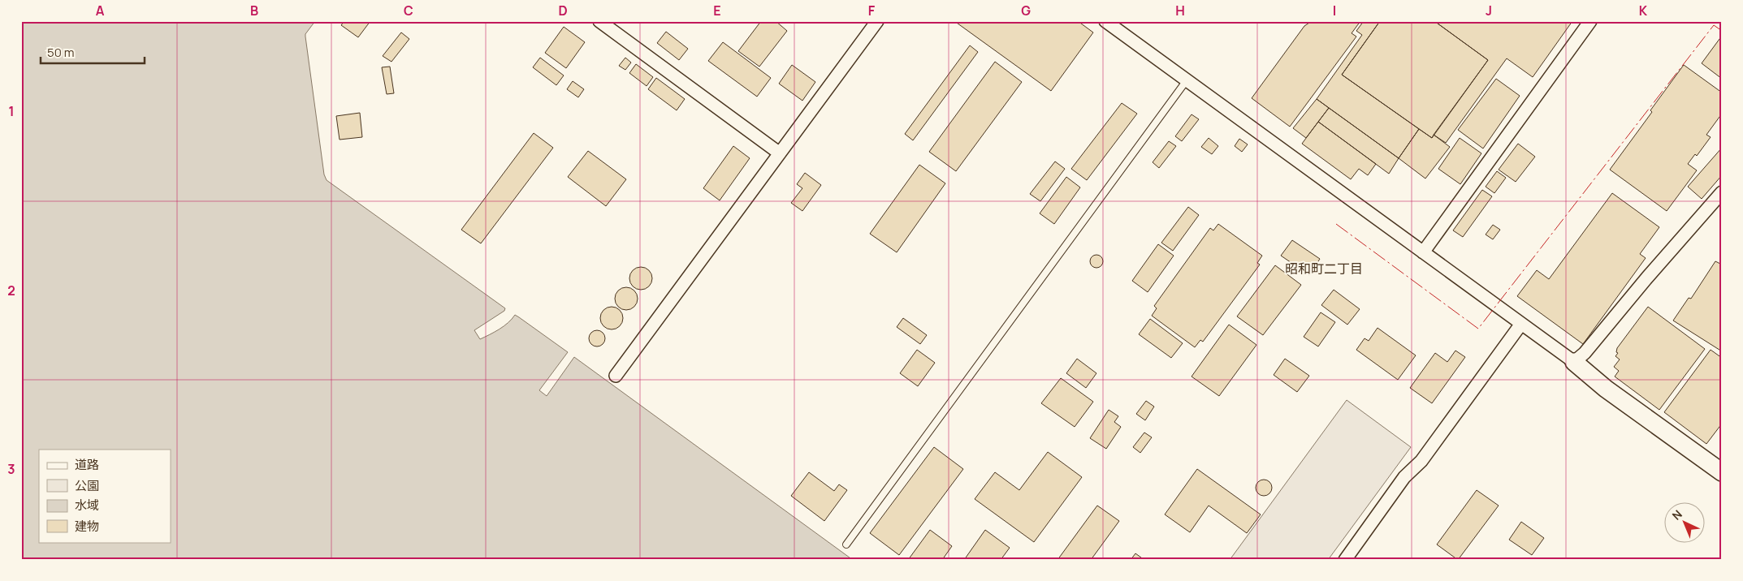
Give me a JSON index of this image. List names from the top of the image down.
{
  "districts": ["昭和町二丁目"],
  "legend": [
    "道路",
    "公園",
    "水域",
    "建物"
  ],
  "scale_bar": "50 m",
  "north": "top left",
  "grid": {
    "columns": [
      "A",
      "B",
      "C",
      "D",
      "E",
      "F",
      "G",
      "H",
      "I",
      "J",
      "K"
    ],
    "rows": ["1", "2", "3"]
  }
}
